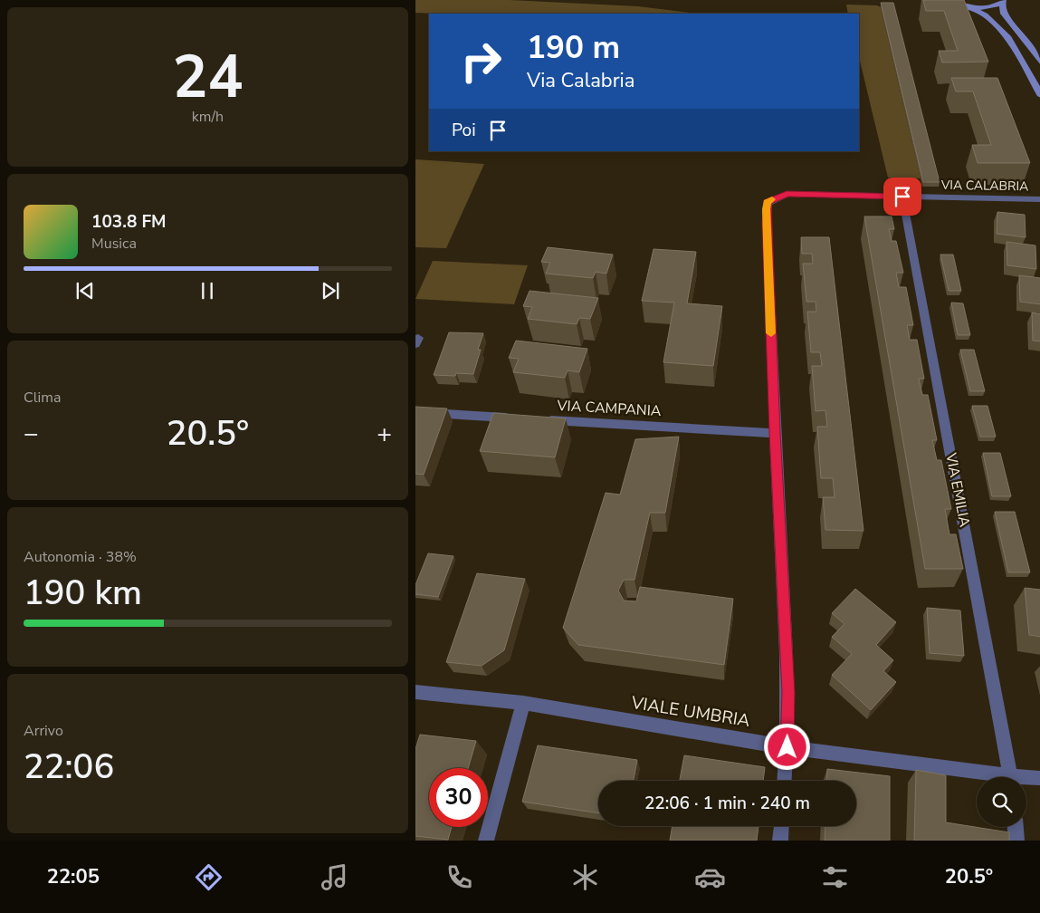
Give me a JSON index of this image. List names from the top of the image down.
{
  "streets": {
    "street": [
      "VIA CALABRIA",
      "VIA CAMPANIA",
      "VIA EMILIA",
      "VIALE UMBRIA"
    ]
  },
  "crossings": [
    ["VIA CALABRIA", "VIA CAMPANIA"],
    ["VIA CALABRIA", "VIA EMILIA"]
  ],
  "page": {
    "tile": [
      ["24", "km/h"],
      "Clima",
      ["Autonomia · 38%", "190 km"],
      ["Arrivo", "22:06"]
    ],
    "turn": ["190 m", "Via Calabria"],
    "then": "Poi",
    "song": ["103.8 FM", "Musica"],
    "heat": ["−", "20.5°", "+"],
    "limit": "30",
    "trip": "22:06 · 1 min · 240 m",
    "tabs": ["22:05", "20.5°"]
  }
}
